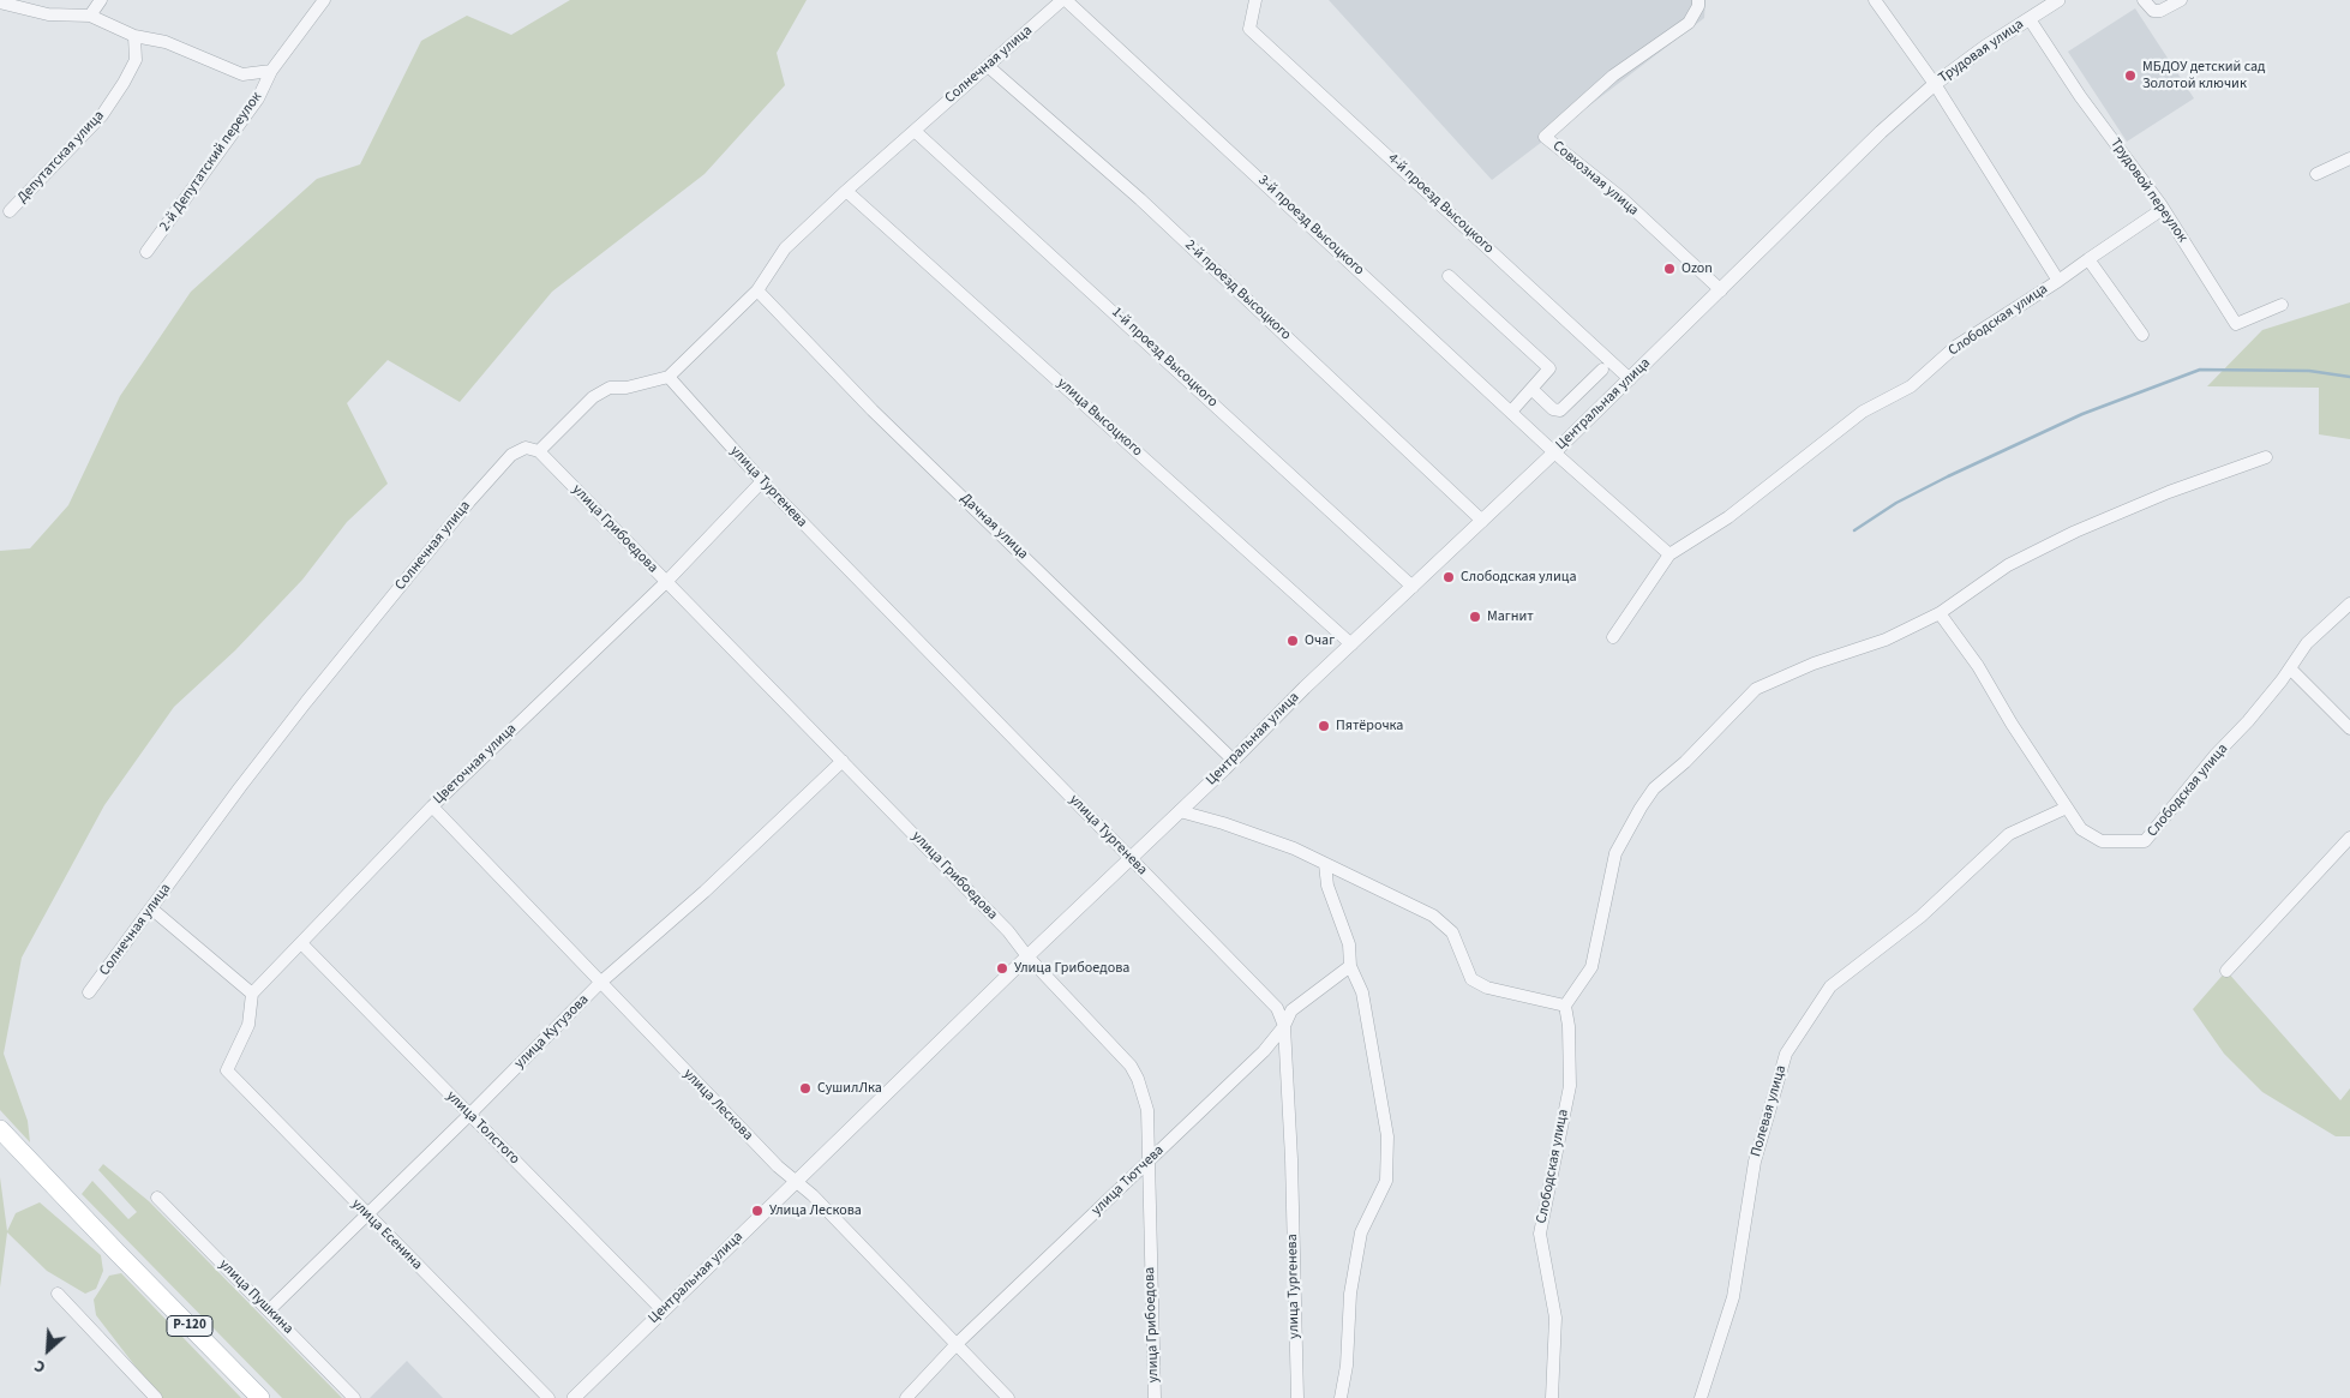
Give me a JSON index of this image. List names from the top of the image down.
{
  "streets": {
    "main road": ["Р-120"],
    "street": [
      "Трудовая улица",
      "Солнечная улица",
      "Депутатская улица",
      "2-й Депутатский переулок",
      "Совхозная улица",
      "Трудовой переулок",
      "4-й проезд Высоцкого",
      "3-й проезд Высоцкого",
      "2-й проезд Высоцкого",
      "Слободская улица",
      "1-й проезд Высоцкого",
      "Центральная улица",
      "улица Высоцкого",
      "улица Тургенева",
      "Дачная улица",
      "улица Грибоедова",
      "Цветочная улица",
      "улица Кутузова",
      "улица Лескова",
      "Полевая улица",
      "улица Толстого",
      "улица Тютчева",
      "улица Есенина",
      "улица Пушкина"
    ]
  },
  "crossings": [
    ["Трудовая улица", "Трудовой переулок"],
    ["Трудовая улица", "Центральная улица"],
    ["Солнечная улица", "3-й проезд Высоцкого"],
    ["Солнечная улица", "2-й проезд Высоцкого"],
    ["Солнечная улица", "1-й проезд Высоцкого"],
    ["Солнечная улица", "улица Высоцкого"],
    ["Солнечная улица", "улица Грибоедова"],
    ["Совхозная улица", "Центральная улица"],
    ["4-й проезд Высоцкого", "Центральная улица"],
    ["3-й проезд Высоцкого", "Слободская улица"],
    ["3-й проезд Высоцкого", "Центральная улица"],
    ["2-й проезд Высоцкого", "Центральная улица"],
    ["Слободская улица", "Полевая улица"],
    ["1-й проезд Высоцкого", "Центральная улица"],
    ["Центральная улица", "улица Высоцкого"],
    ["Центральная улица", "улица Тургенева"],
    ["Центральная улица", "Дачная улица"],
    ["Центральная улица", "улица Грибоедова"],
    ["Центральная улица", "улица Лескова"],
    ["Центральная улица", "улица Толстого"],
    ["улица Тургенева", "Цветочная улица"],
    ["улица Тургенева", "улица Тютчева"],
    ["улица Грибоедова", "Цветочная улица"],
    ["улица Грибоедова", "улица Кутузова"],
    ["улица Грибоедова", "улица Тютчева"],
    ["Цветочная улица", "улица Лескова"],
    ["Цветочная улица", "улица Толстого"],
    ["Цветочная улица", "улица Есенина"],
    ["улица Кутузова", "улица Лескова"],
    ["улица Кутузова", "улица Толстого"],
    ["улица Кутузова", "улица Есенина"],
    ["улица Кутузова", "улица Пушкина"],
    ["улица Лескова", "улица Тютчева"]
  ],
  "places": [
    "МБДОУ детский сад Золотой ключик",
    "Ozon",
    "Слободская улица",
    "Магнит",
    "Очаг",
    "Пятёрочка",
    "Улица Грибоедова",
    "СушилЛка",
    "Улица Лескова"
  ],
  "north": "bottom left"
}
